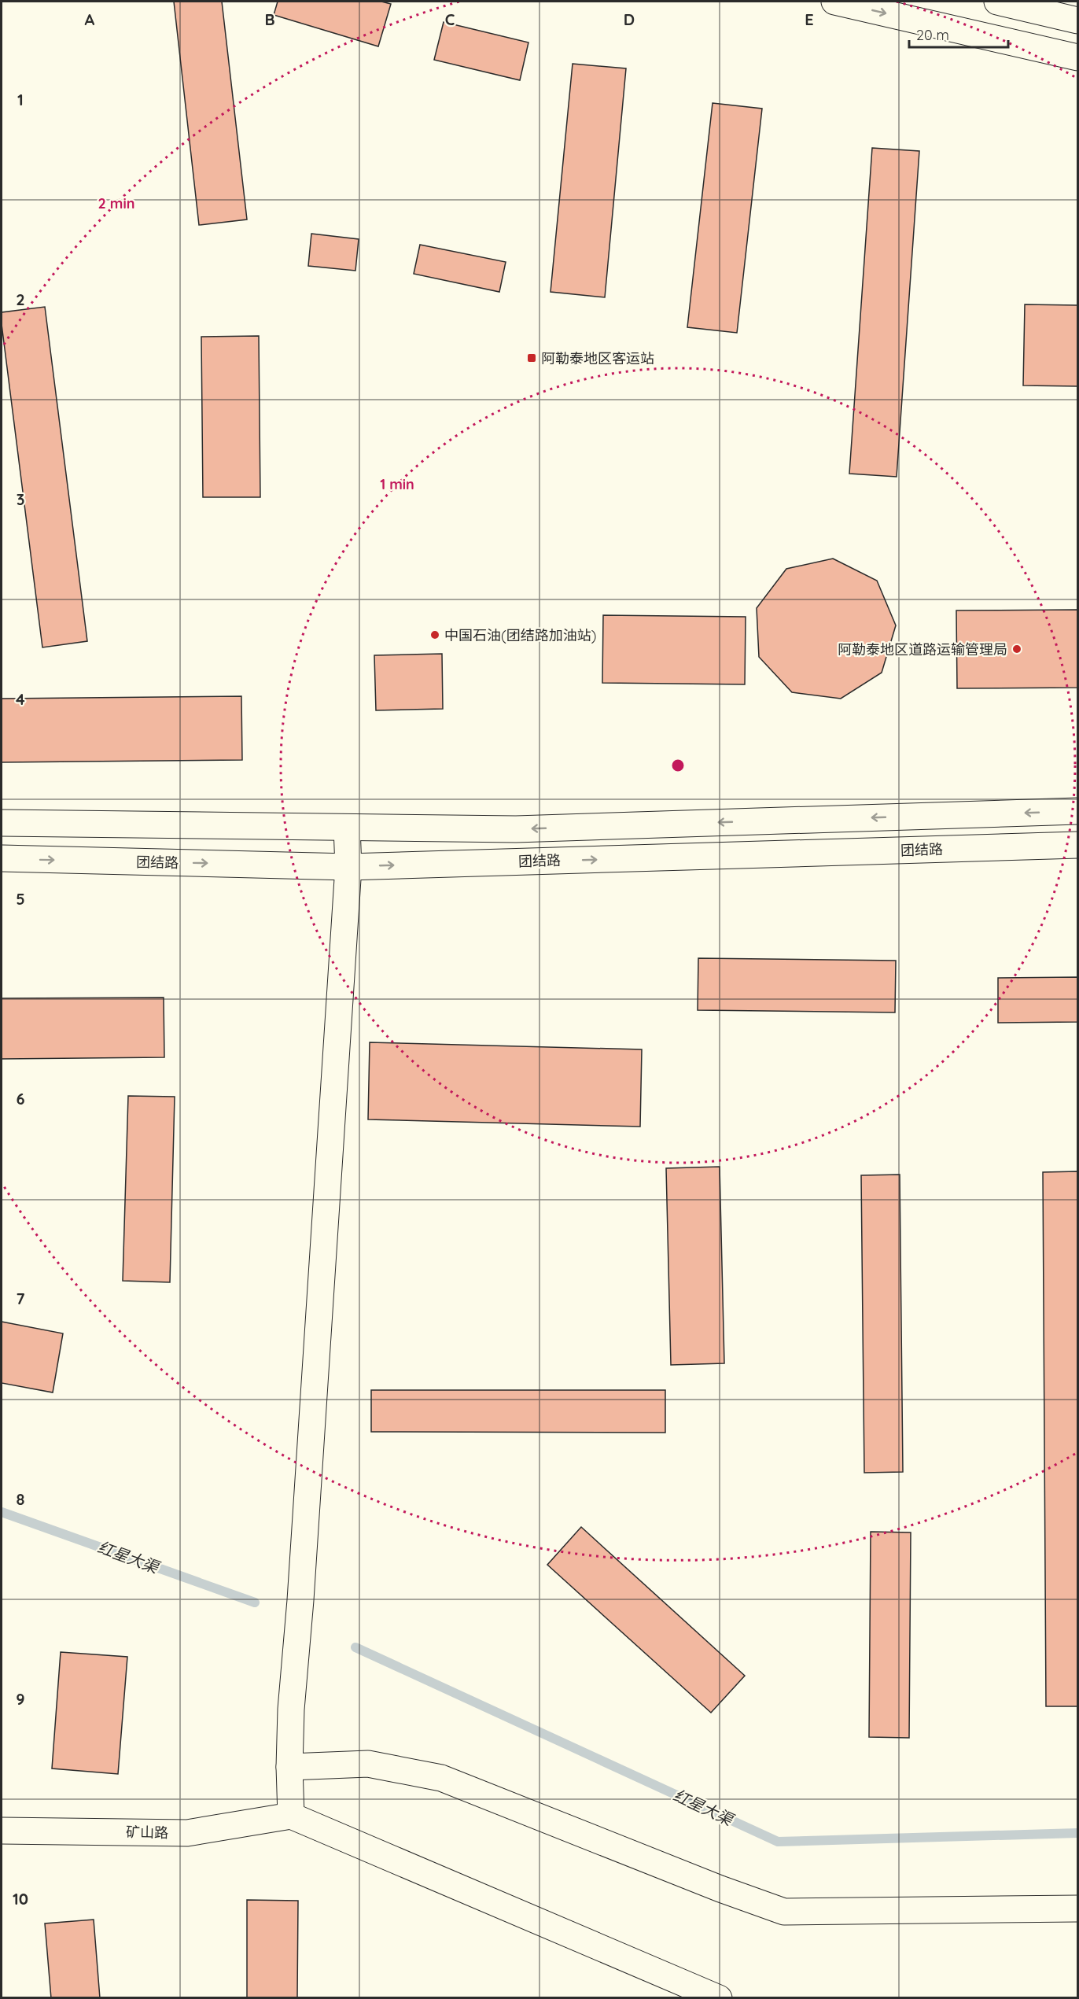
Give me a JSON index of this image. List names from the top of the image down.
{
  "streets": {
    "main road": ["团结路", "矿山路"]
  },
  "water": ["红星大渠"],
  "places": {
    "transit": ["阿勒泰地区客运站"],
    "other": ["中国石油(团结路加油站)", "阿勒泰地区道路运输管理局"]
  },
  "scale_bar": "20 m",
  "grid": {
    "columns": [
      "A",
      "B",
      "C",
      "D",
      "E"
    ],
    "rows": [
      "1",
      "2",
      "3",
      "4",
      "5",
      "6",
      "7",
      "8",
      "9",
      "10"
    ]
  },
  "rings": ["2 min", "1 min"]
}
